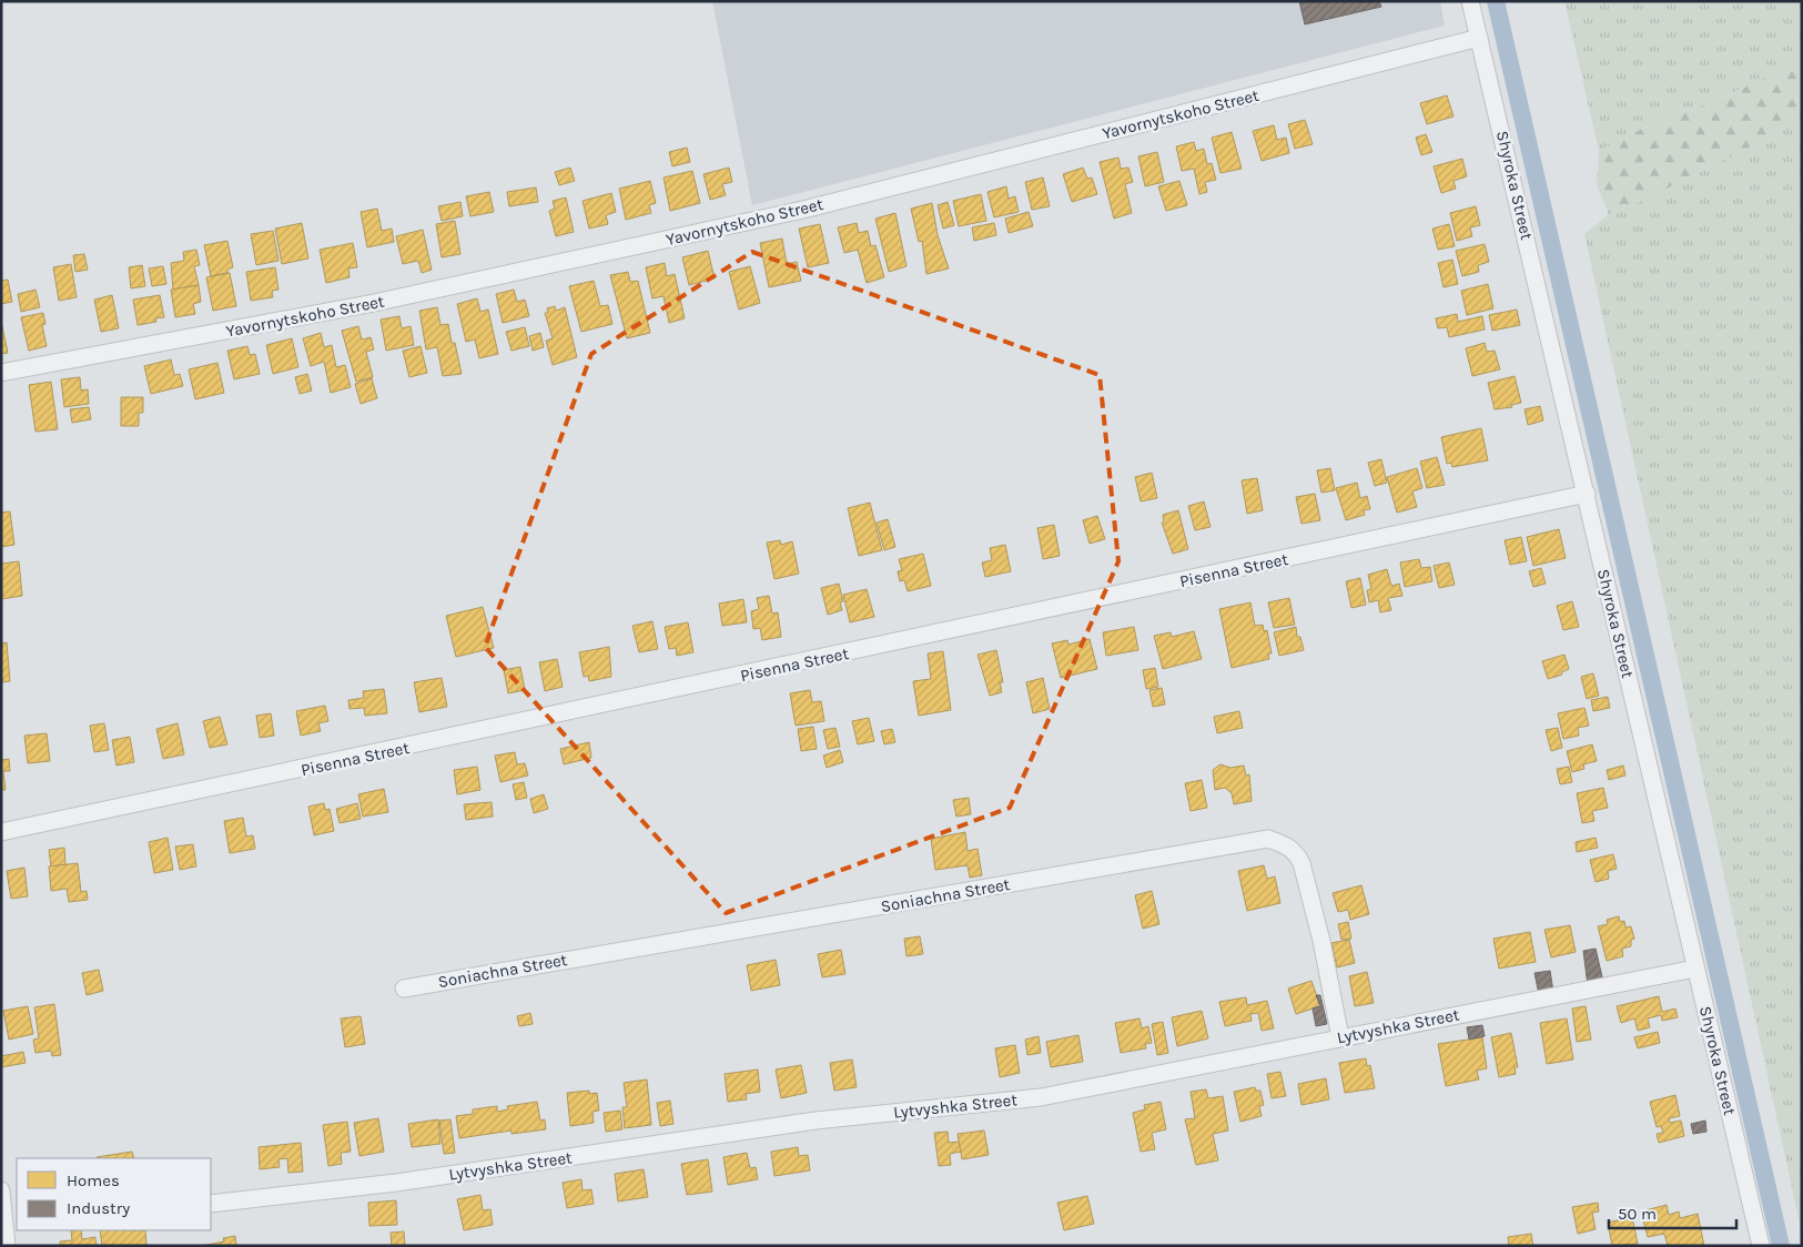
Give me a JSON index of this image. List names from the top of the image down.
{
  "streets": {
    "street": [
      "Yavornytskoho Street",
      "Shyroka Street",
      "Pisenna Street",
      "Soniachna Street",
      "Lytvyshka Street"
    ]
  },
  "crossings": [
    ["Yavornytskoho Street", "Shyroka Street"],
    ["Shyroka Street", "Pisenna Street"],
    ["Shyroka Street", "Lytvyshka Street"],
    ["Soniachna Street", "Lytvyshka Street"]
  ],
  "legend": ["Homes", "Industry"],
  "scale_bar": "50 m"
}
